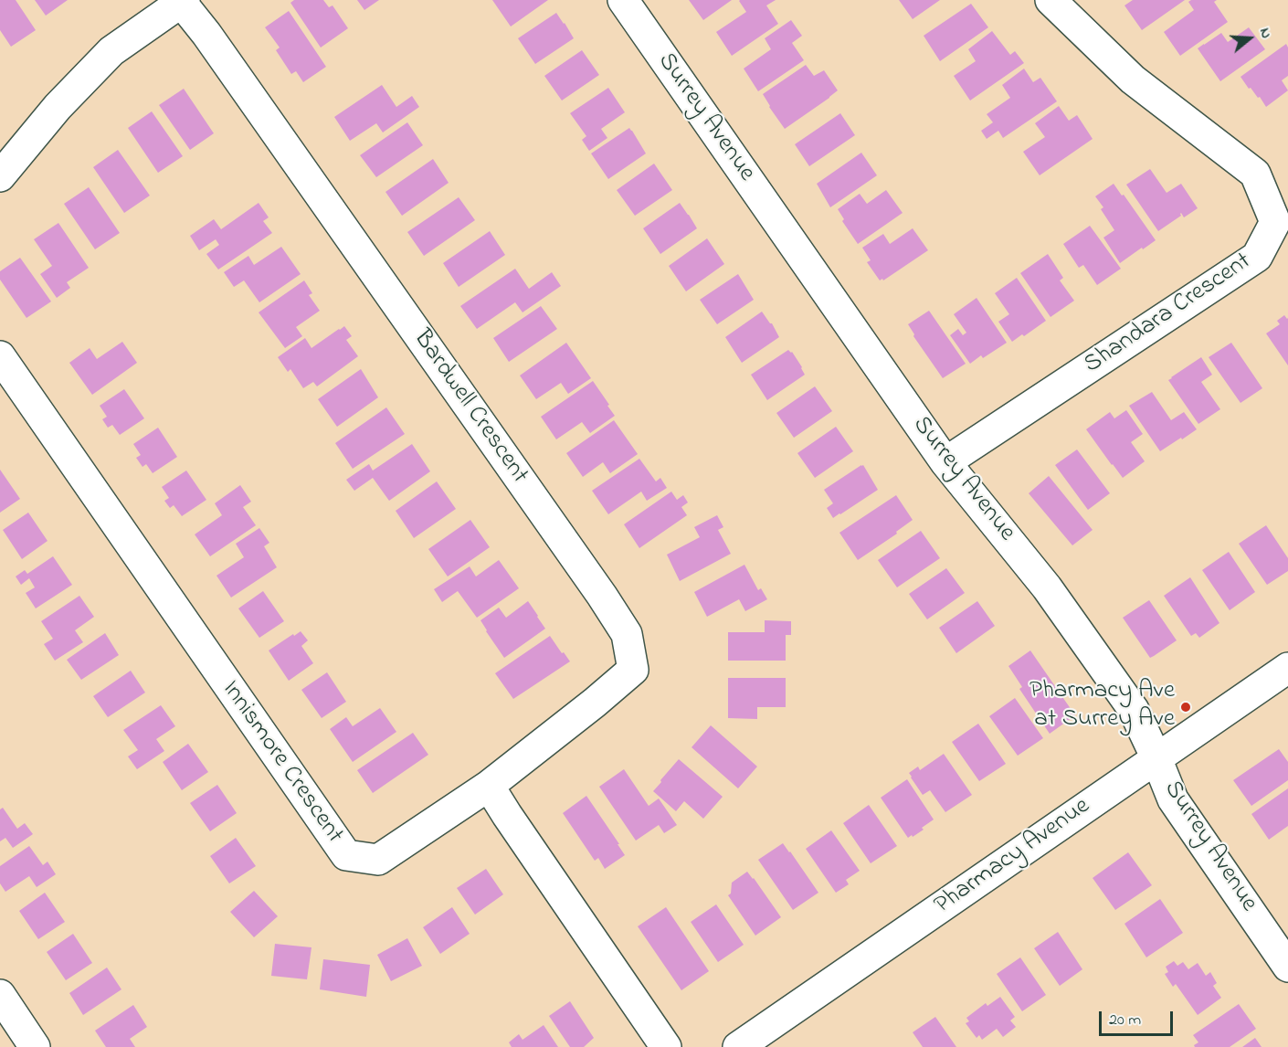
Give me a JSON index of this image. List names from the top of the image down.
{
  "streets": {
    "street": [
      "Surrey Avenue",
      "Shandara Crescent",
      "Bardwell Crescent",
      "Innismore Crescent",
      "Pharmacy Avenue"
    ]
  },
  "crossings": [
    ["Surrey Avenue", "Shandara Crescent"],
    ["Surrey Avenue", "Pharmacy Avenue"],
    ["Bardwell Crescent", "Innismore Crescent"]
  ],
  "places": ["Pharmacy Ave at Surrey Ave"],
  "scale_bar": "20 m",
  "north": "right"
}
